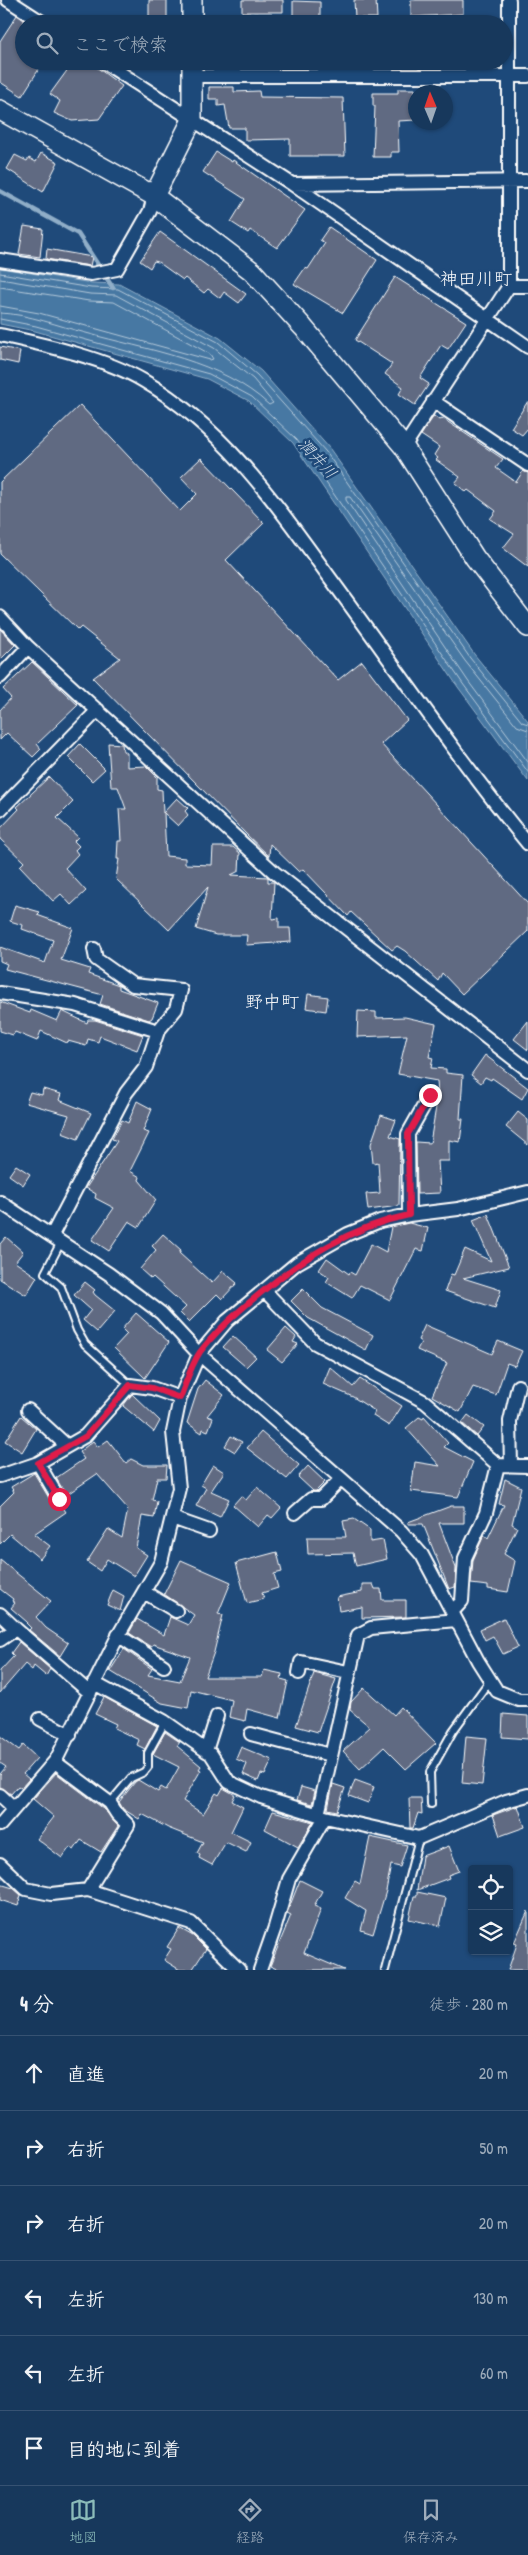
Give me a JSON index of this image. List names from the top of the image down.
{
  "districts": ["神田川町", "野中町"],
  "water": ["潤井川"],
  "north": "top",
  "page": {
    "search": "ここで検索",
    "heading": ["4 分", "徒歩 · 280 m"],
    "list": [
      ["直進", "20 m"],
      ["右折", "50 m"],
      ["右折", "20 m"],
      ["左折", "130 m"],
      ["左折", "60 m"],
      "目的地に到着"
    ],
    "nav": ["地図", "経路", "保存済み"]
  }
}
